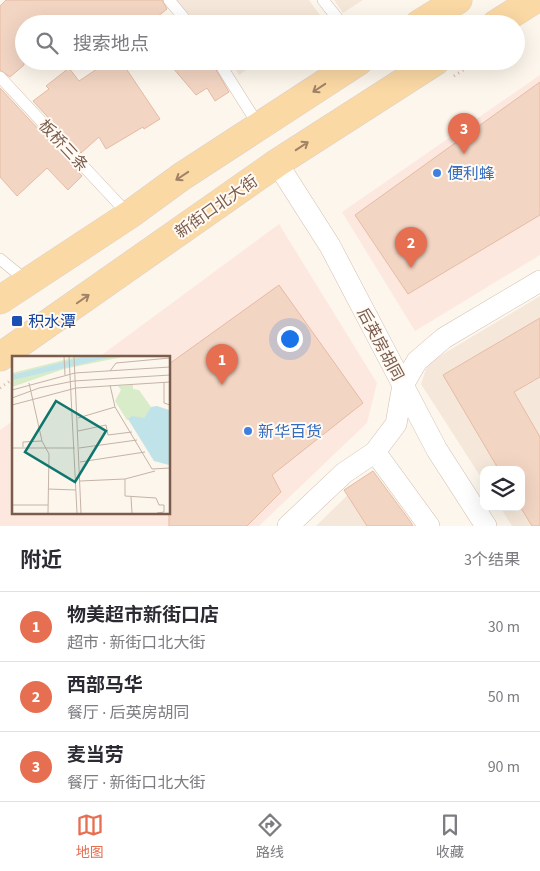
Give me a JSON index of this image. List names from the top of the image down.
{
  "streets": {
    "main road": ["新街口北大街"],
    "street": ["后英房胡同"],
    "lane": ["板桥三条"]
  },
  "crossings": [
    ["新街口北大街", "后英房胡同"]
  ],
  "places": {
    "other": ["便利蜂", "新华百货"],
    "transit": ["积水潭"]
  },
  "page": {
    "search": "搜索地点",
    "pins": ["3", "2", "1"],
    "heading": ["附近", "3个结果"],
    "list": [
      {
        "mark": "1",
        "name": "物美超市新街口店",
        "note": "超市 · 新街口北大街",
        "value": "30 m"
      },
      {
        "mark": "2",
        "name": "西部马华",
        "note": "餐厅 · 后英房胡同",
        "value": "50 m"
      },
      {
        "mark": "3",
        "name": "麦当劳",
        "note": "餐厅 · 新街口北大街",
        "value": "90 m"
      }
    ],
    "nav": ["地图", "路线", "收藏"]
  }
}
